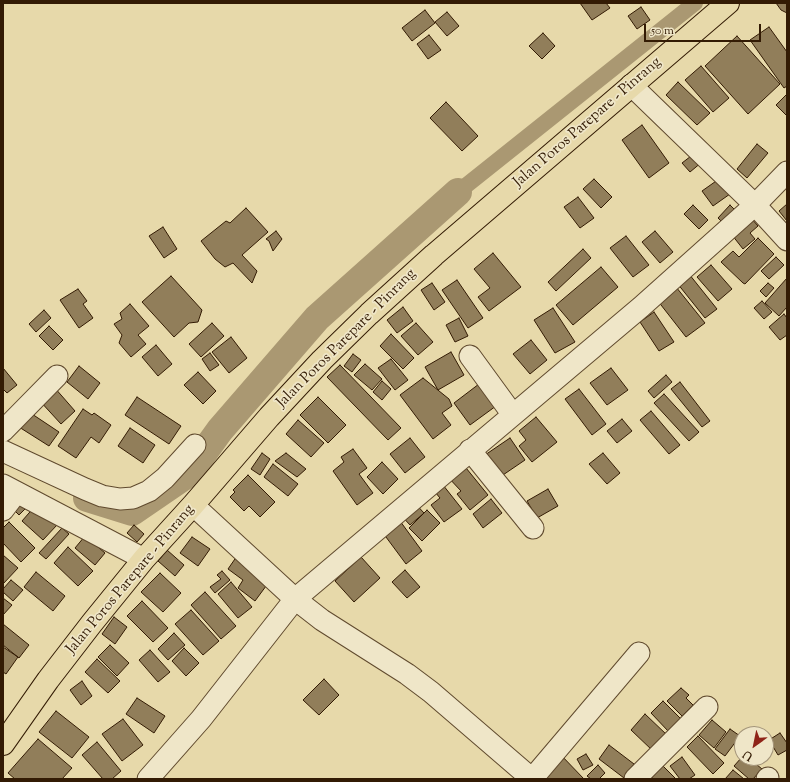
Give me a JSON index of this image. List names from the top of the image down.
{
  "streets": {
    "highway": ["Jalan Poros Parepare - Pinrang"]
  },
  "scale_bar": "50 m",
  "north": "bottom left"
}
